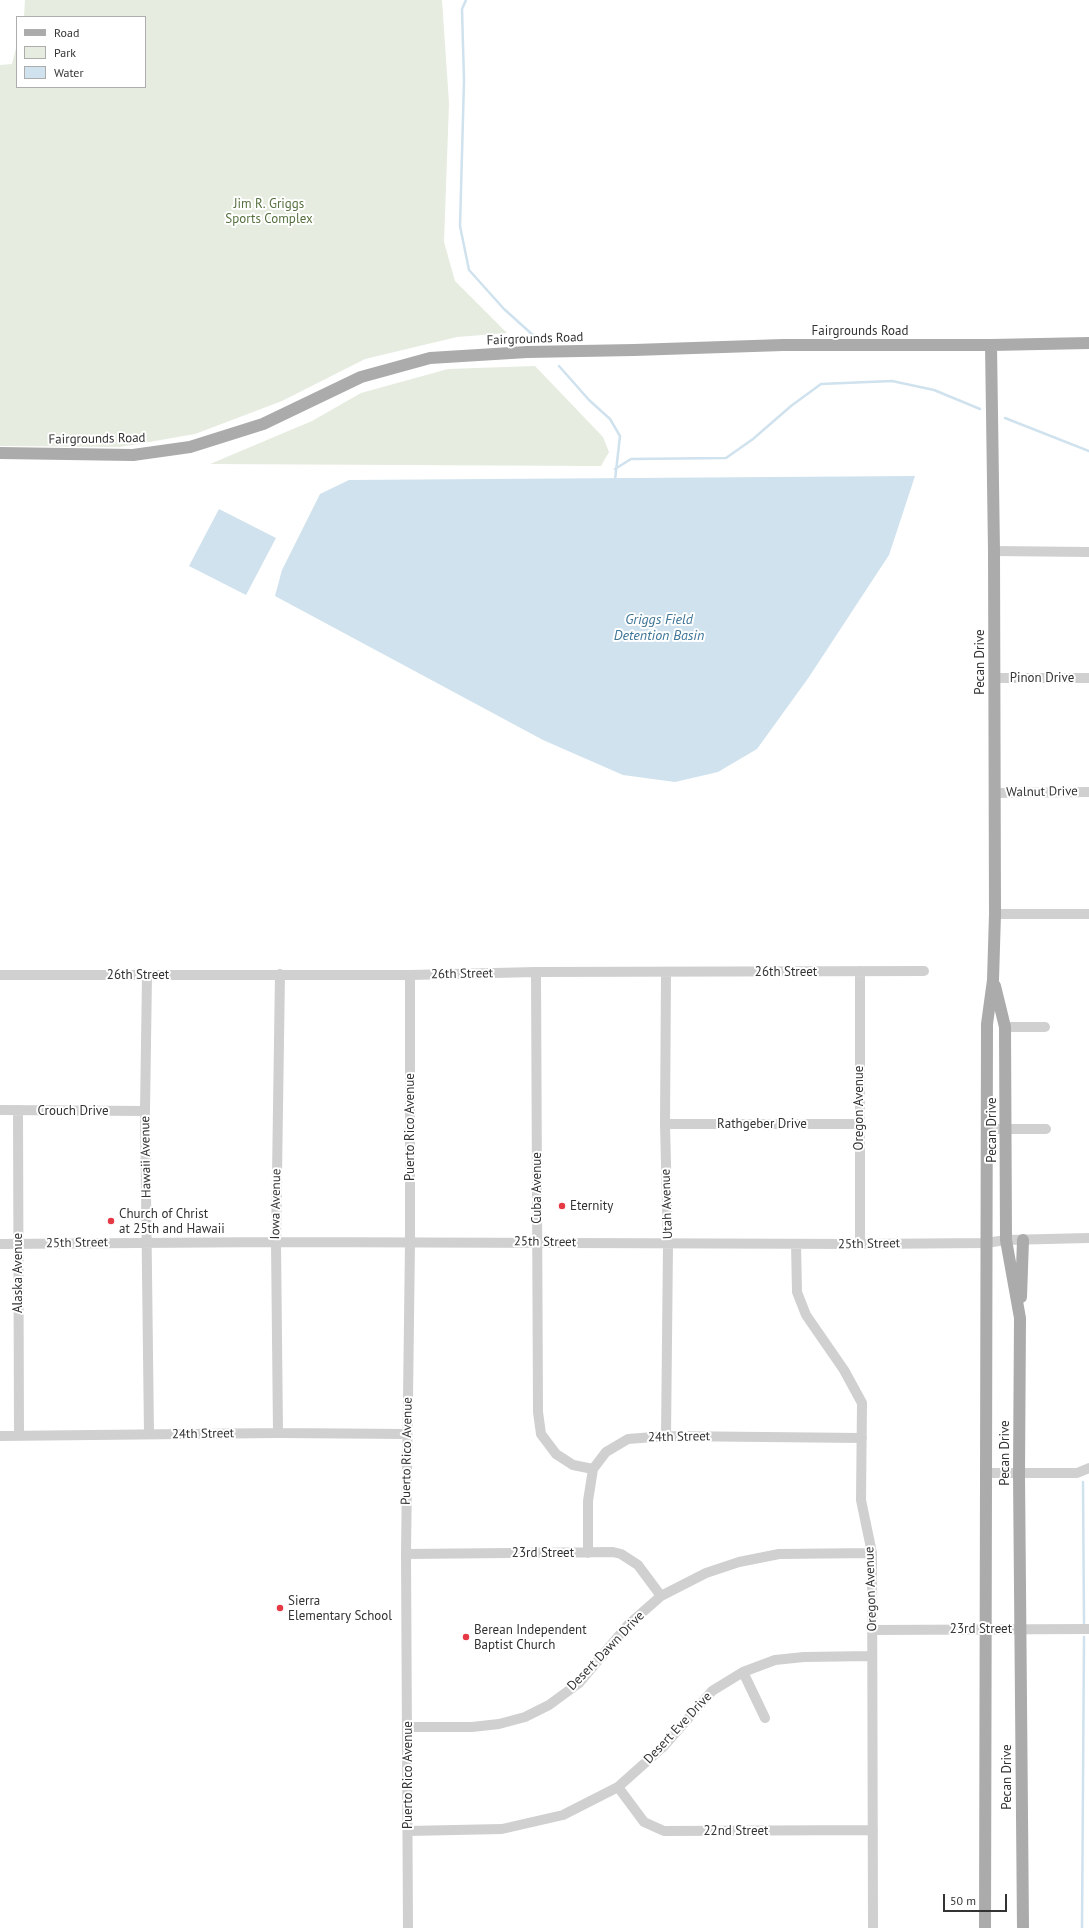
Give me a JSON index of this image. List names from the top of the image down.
{
  "streets": {
    "main road": ["Fairgrounds Road", "Pecan Drive"],
    "street": [
      "Pinon Drive",
      "Walnut Drive",
      "26th Street",
      "Oregon Avenue",
      "Crouch Drive",
      "Rathgeber Drive",
      "Puerto Rico Avenue",
      "Hawaii Avenue",
      "Cuba Avenue",
      "Iowa Avenue",
      "Utah Avenue",
      "25th Street",
      "Alaska Avenue",
      "24th Street",
      "23rd Street",
      "Desert Dawn Drive",
      "Desert Eve Drive",
      "22nd Street"
    ]
  },
  "crossings": [
    ["Fairgrounds Road", "Pecan Drive"],
    ["Pecan Drive", "Pinon Drive"],
    ["Pecan Drive", "Walnut Drive"],
    ["Pecan Drive", "25th Street"],
    ["Pecan Drive", "23rd Street"],
    ["26th Street", "Oregon Avenue"],
    ["26th Street", "Puerto Rico Avenue"],
    ["26th Street", "Hawaii Avenue"],
    ["26th Street", "Cuba Avenue"],
    ["26th Street", "Iowa Avenue"],
    ["26th Street", "Utah Avenue"],
    ["Oregon Avenue", "Rathgeber Drive"],
    ["Oregon Avenue", "25th Street"],
    ["Oregon Avenue", "24th Street"],
    ["Oregon Avenue", "23rd Street"],
    ["Oregon Avenue", "Desert Dawn Drive"],
    ["Oregon Avenue", "Desert Eve Drive"],
    ["Oregon Avenue", "22nd Street"],
    ["Crouch Drive", "Hawaii Avenue"],
    ["Crouch Drive", "Alaska Avenue"],
    ["Rathgeber Drive", "Utah Avenue"],
    ["Puerto Rico Avenue", "25th Street"],
    ["Puerto Rico Avenue", "24th Street"],
    ["Puerto Rico Avenue", "23rd Street"],
    ["Puerto Rico Avenue", "Desert Dawn Drive"],
    ["Puerto Rico Avenue", "Desert Eve Drive"],
    ["Hawaii Avenue", "25th Street"],
    ["Hawaii Avenue", "24th Street"],
    ["Cuba Avenue", "25th Street"],
    ["Cuba Avenue", "24th Street"],
    ["Iowa Avenue", "25th Street"],
    ["Iowa Avenue", "24th Street"],
    ["Utah Avenue", "25th Street"],
    ["Utah Avenue", "24th Street"],
    ["25th Street", "Alaska Avenue"],
    ["Alaska Avenue", "24th Street"],
    ["24th Street", "23rd Street"],
    ["23rd Street", "Desert Dawn Drive"],
    ["Desert Eve Drive", "22nd Street"]
  ],
  "water": ["Griggs Field Detention Basin"],
  "parks": ["Jim R. Griggs Sports Complex"],
  "places": [
    "Eternity",
    "Church of Christ at 25th and Hawaii",
    "Sierra Elementary School",
    "Berean Independent Baptist Church"
  ],
  "legend": ["Road", "Park", "Water"],
  "scale_bar": "50 m"
}
